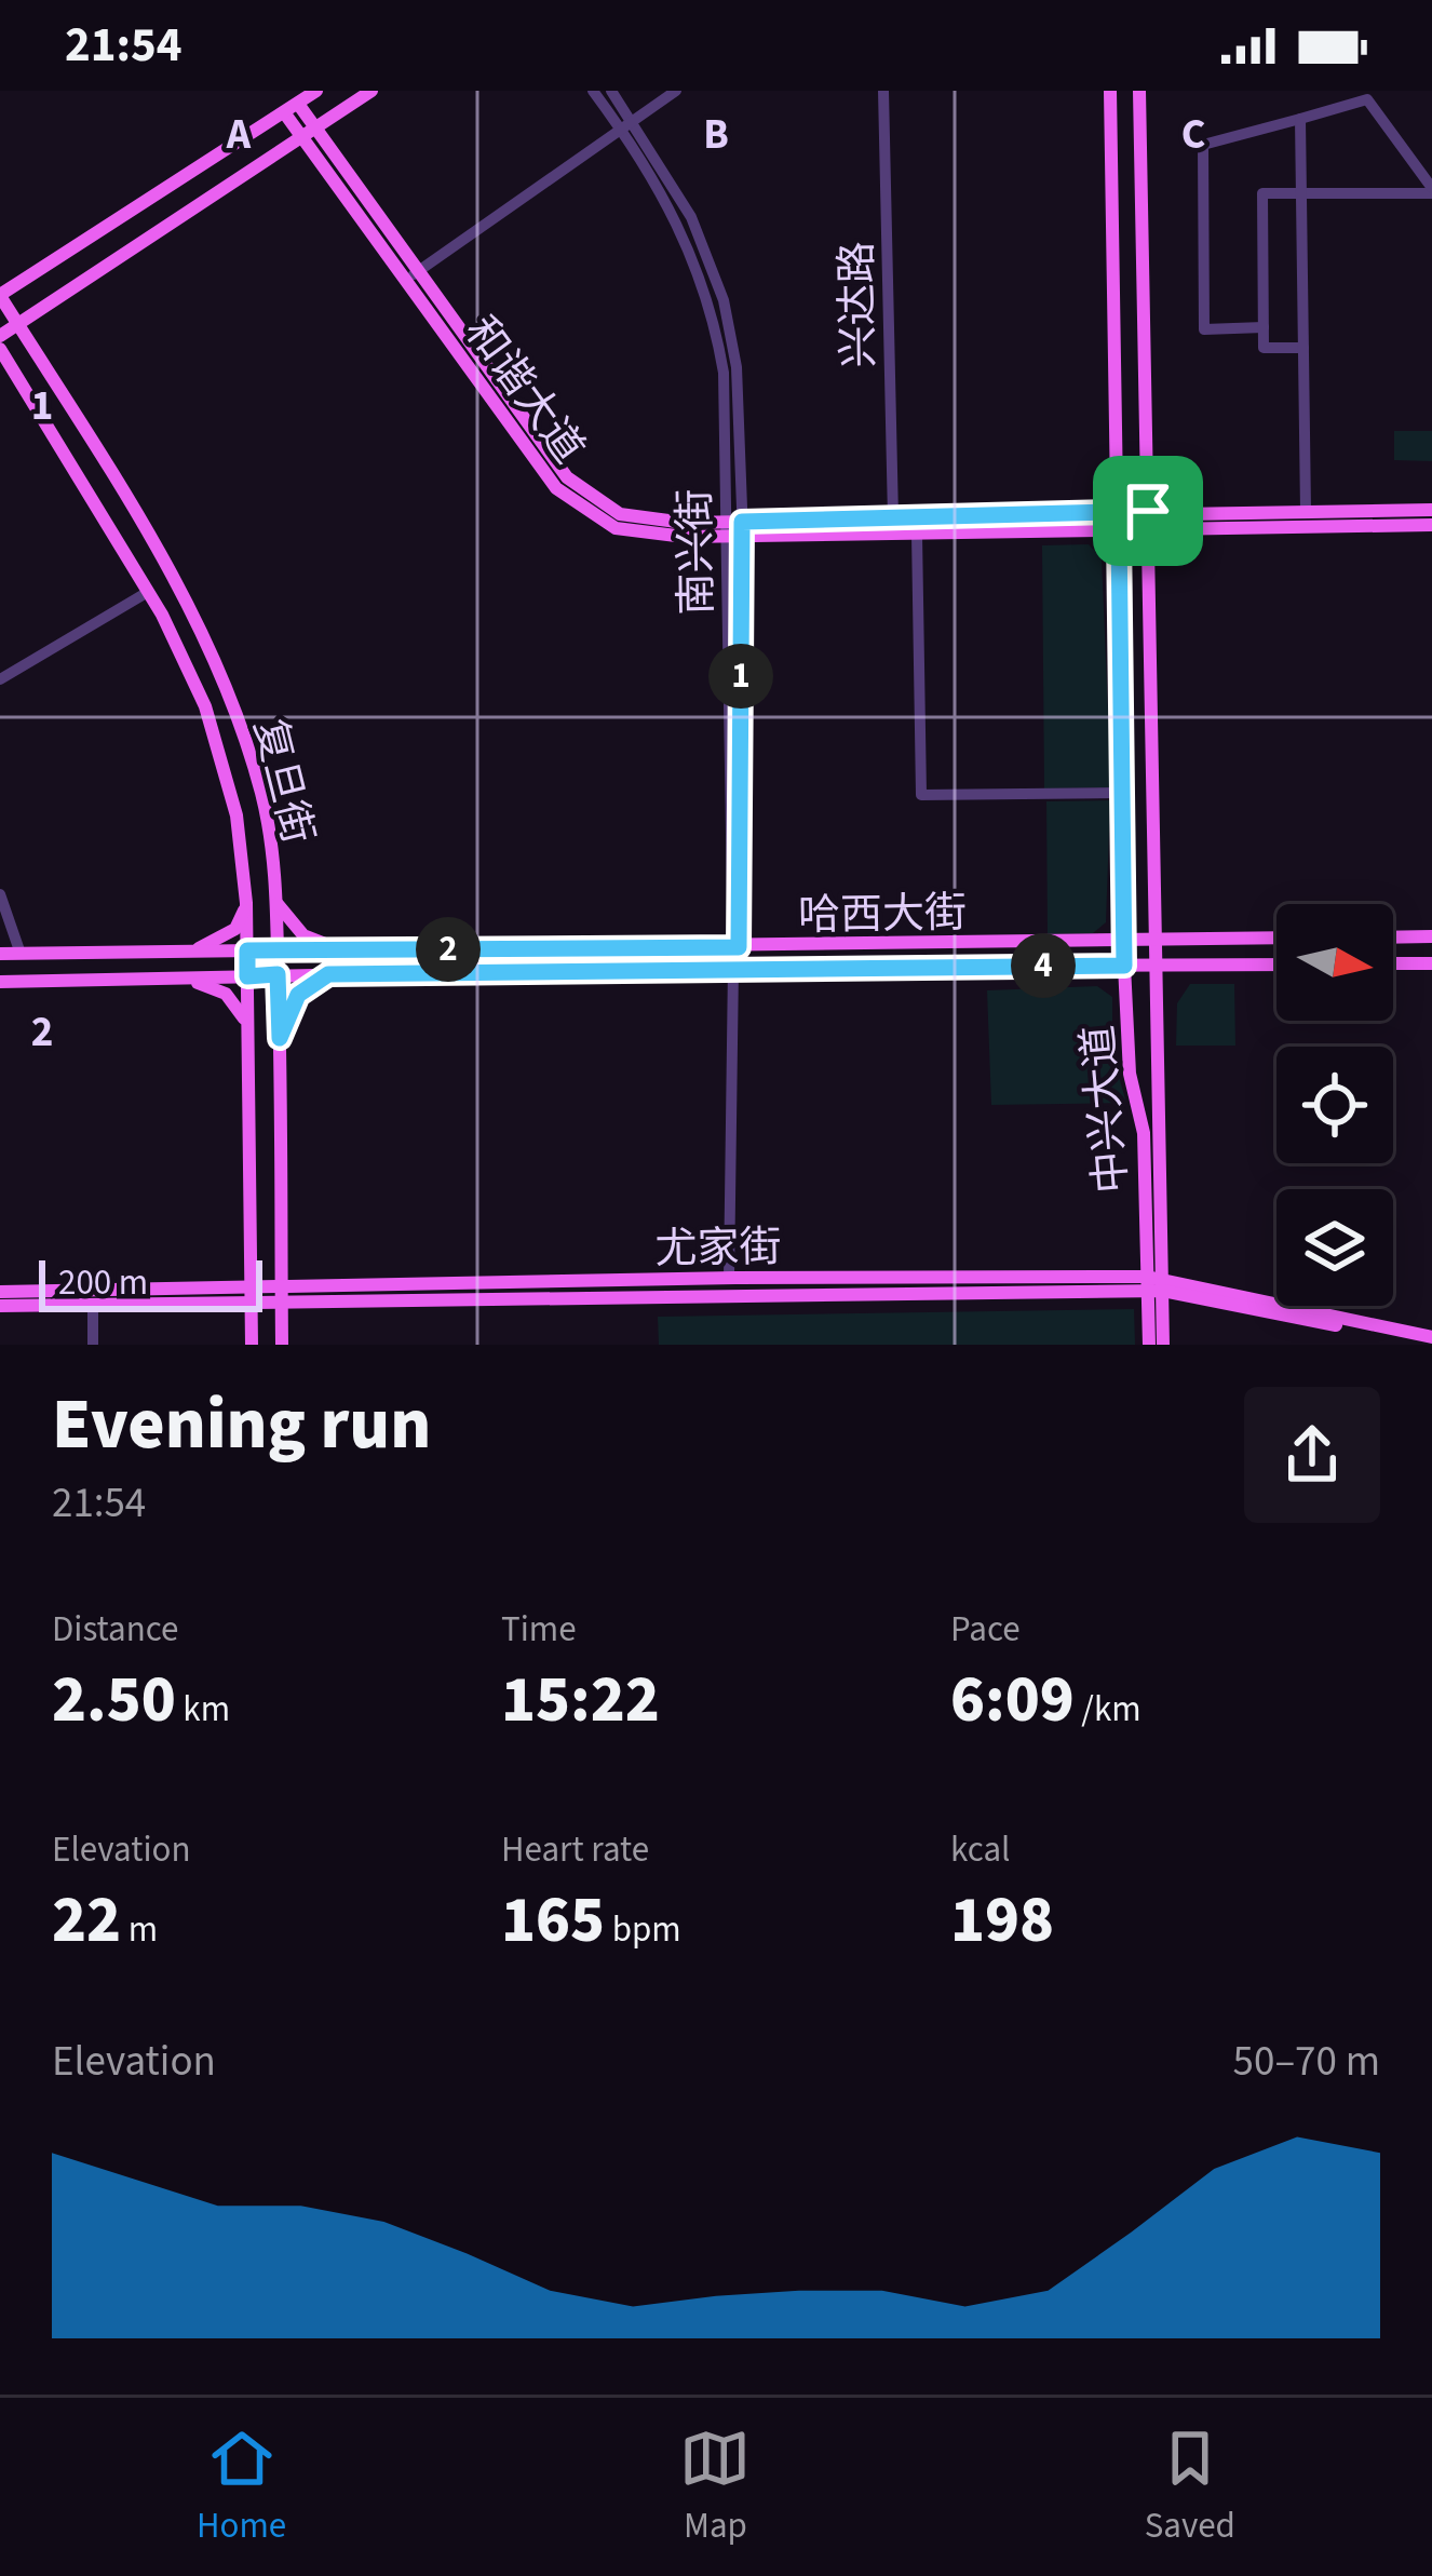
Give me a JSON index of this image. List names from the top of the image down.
{
  "streets": {
    "main road": [
      "和谐大道",
      "复旦街",
      "哈西大街",
      "中兴大道",
      "尤家街"
    ],
    "street": ["兴达路", "南兴街"]
  },
  "crossings": [
    ["兴达路", "和谐大道"],
    ["和谐大道", "南兴街"],
    ["和谐大道", "中兴大道"],
    ["南兴街", "哈西大街"],
    ["南兴街", "尤家街"],
    ["复旦街", "哈西大街"],
    ["复旦街", "尤家街"],
    ["哈西大街", "中兴大道"],
    ["中兴大道", "尤家街"]
  ],
  "scale_bar": "200 m",
  "north": "right",
  "page": {
    "status": "21:54",
    "pins": ["1", "2", "4"],
    "scale": "200 m",
    "heading": ["Evening run", "21:54"],
    "stats": [
      ["Distance", "2.50 km"],
      ["Time", "15:22"],
      ["Pace", "6:09 /km"],
      ["Elevation", "22 m"],
      ["Heart rate", "165 bpm"],
      ["kcal", "198"]
    ],
    "chart": ["Elevation", "50–70 m"],
    "tabs": ["Home", "Map", "Saved"]
  },
  "grid": {
    "columns": ["A", "B", "C"],
    "rows": ["1", "2"]
  }
}
